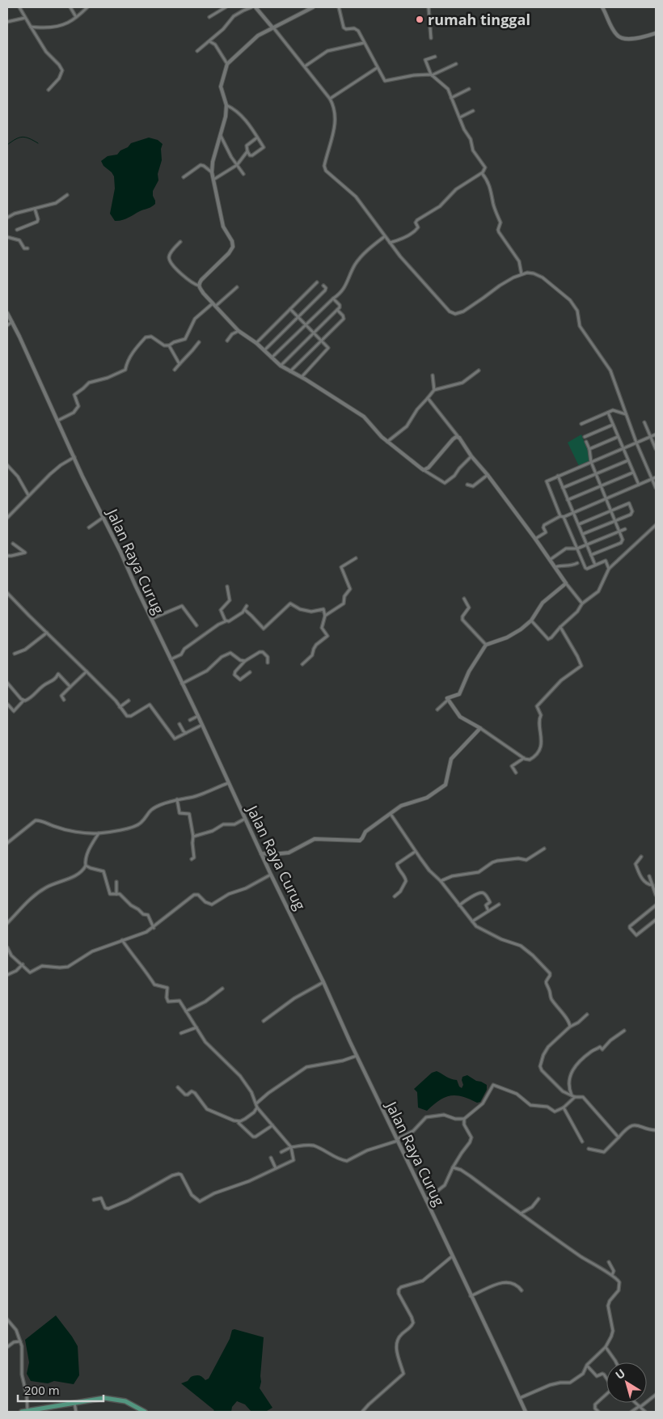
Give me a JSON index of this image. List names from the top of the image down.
{
  "streets": {
    "street": ["Jalan Raya Curug"]
  },
  "places": ["rumah tinggal"],
  "scale_bar": "200 m",
  "north": "top left"
}
